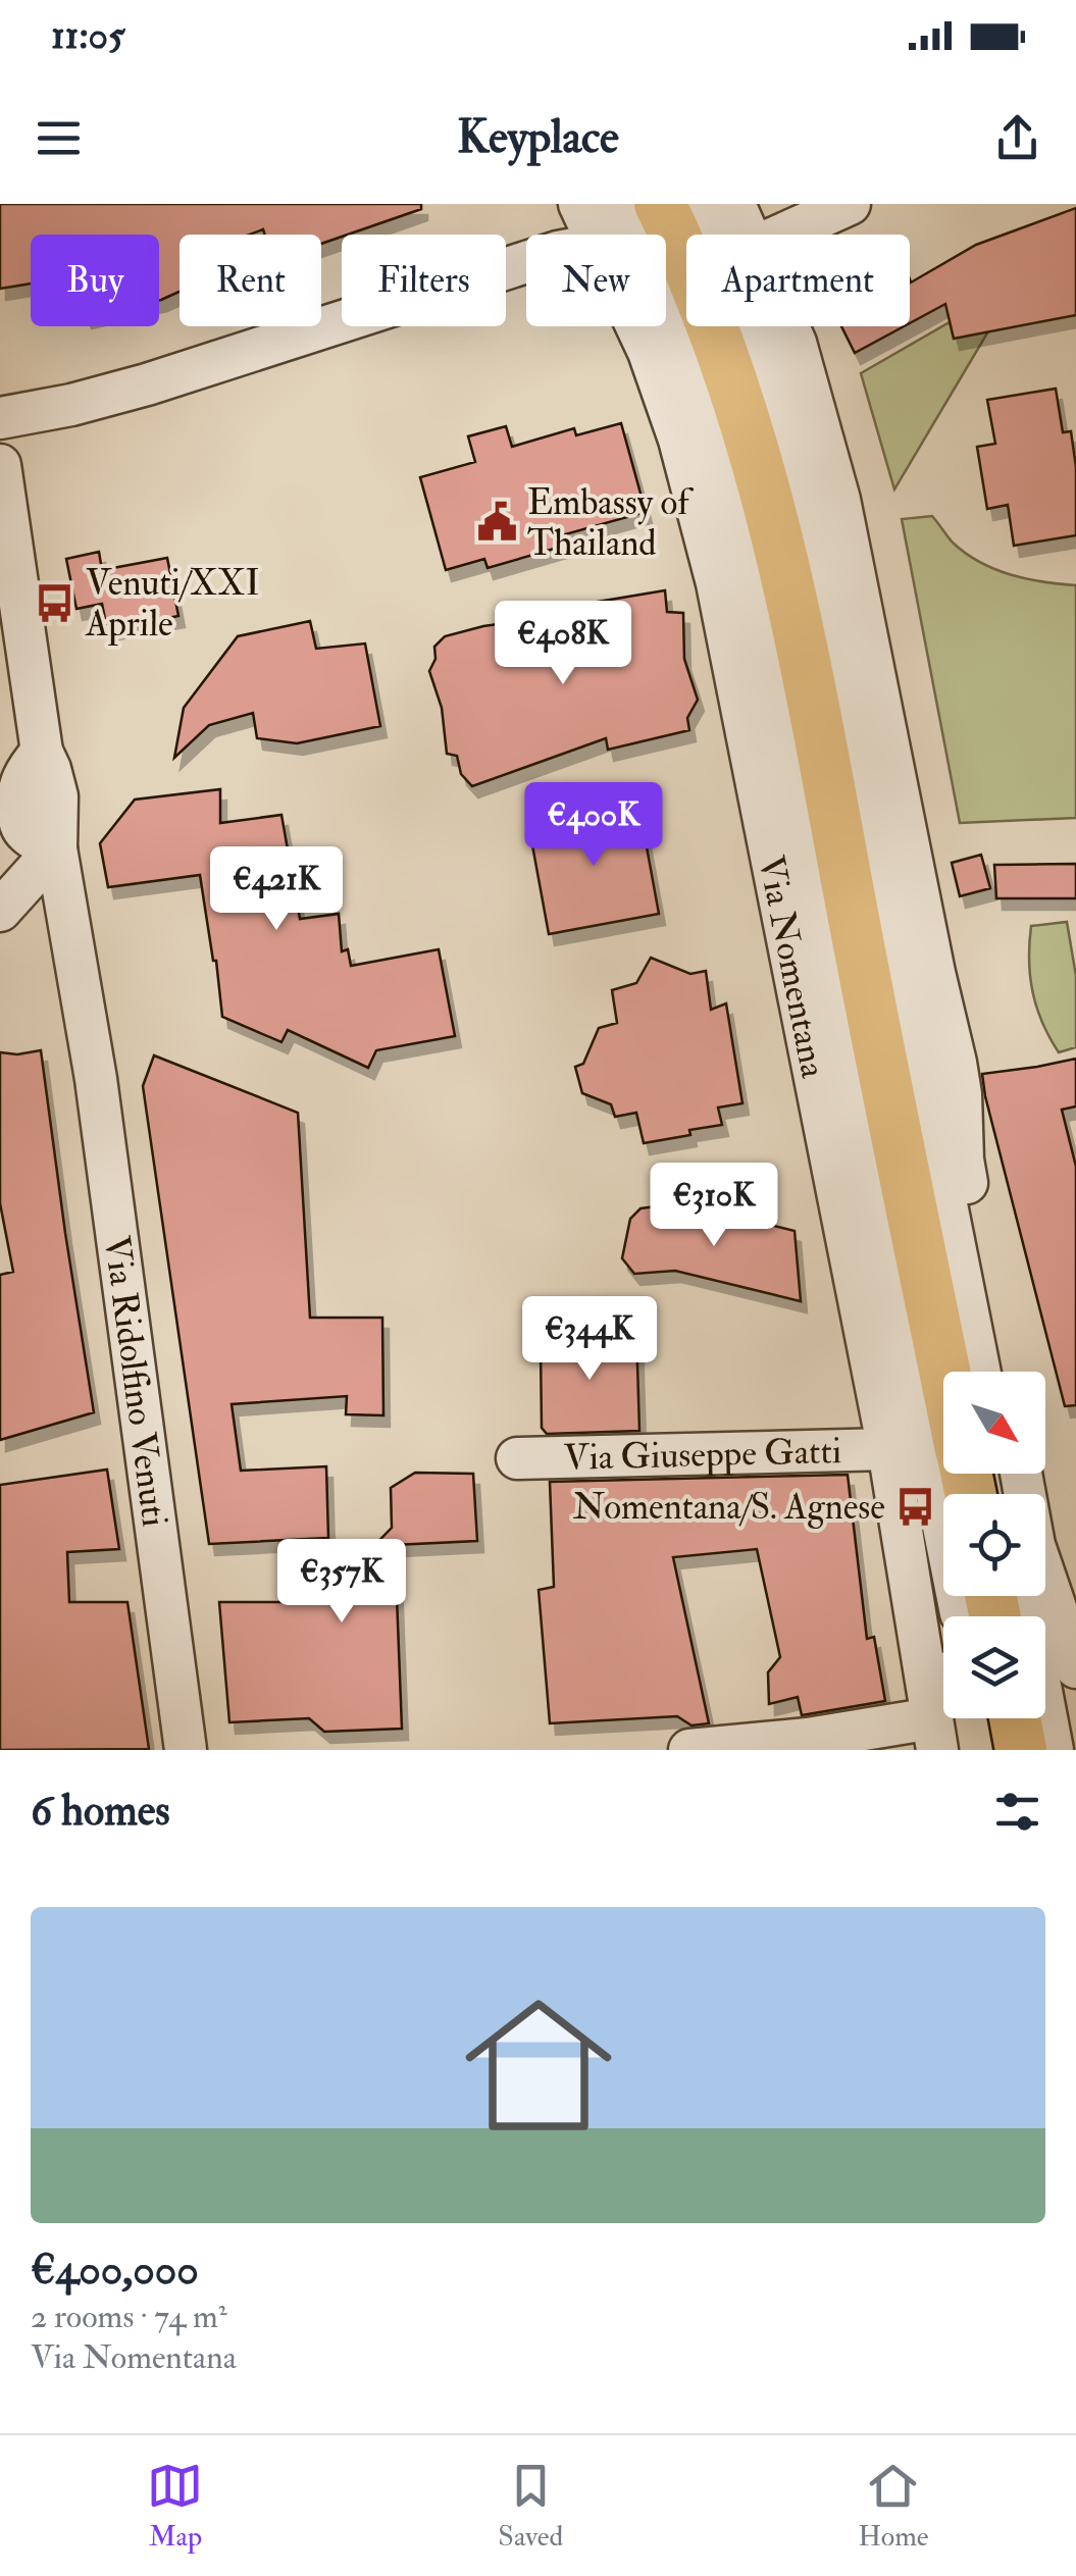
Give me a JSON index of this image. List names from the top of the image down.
{
  "streets": {
    "main road": ["Via Nomentana"],
    "street": ["Via Ridolfino Venuti", "Via Giuseppe Gatti"]
  },
  "crossings": [
    ["Via Nomentana", "Via Giuseppe Gatti"]
  ],
  "places": {
    "public building": ["Embassy of Thailand"],
    "bus stop": ["Venuti/XXI Aprile", "Nomentana/S. Agnese"]
  },
  "north": "bottom right",
  "page": {
    "status": "11:05",
    "header": "Keyplace",
    "chip": [
      "Buy",
      "Rent",
      "Filters",
      "New",
      "Apartment"
    ],
    "price": [
      "€408K",
      "€400K",
      "€421K",
      "€310K",
      "€344K",
      "€357K"
    ],
    "heading": "6 homes",
    "list": [
      {
        "name": "€400,000",
        "note": "2 rooms · 74 m² · Via Nomentana"
      }
    ],
    "tabs": ["Map", "Saved", "Home"]
  }
}
